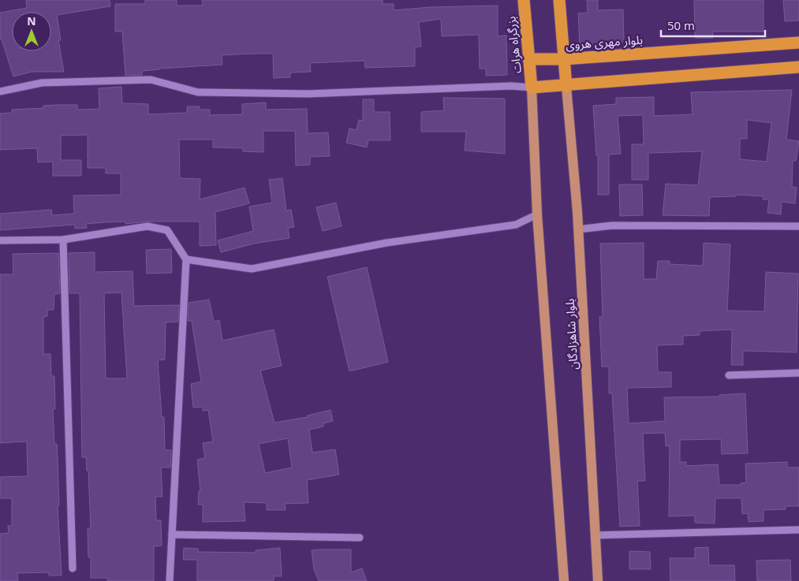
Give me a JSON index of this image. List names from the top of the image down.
{
  "streets": {
    "highway": ["بلوار مهری هروی", "بزرگراه هرات"],
    "main road": ["بلوار شاهزادگان"]
  },
  "crossings": [
    ["بلوار مهری هروی", "بزرگراه هرات"],
    ["بزرگراه هرات", "بلوار شاهزادگان"]
  ],
  "scale_bar": "50 m",
  "north": "top"
}
